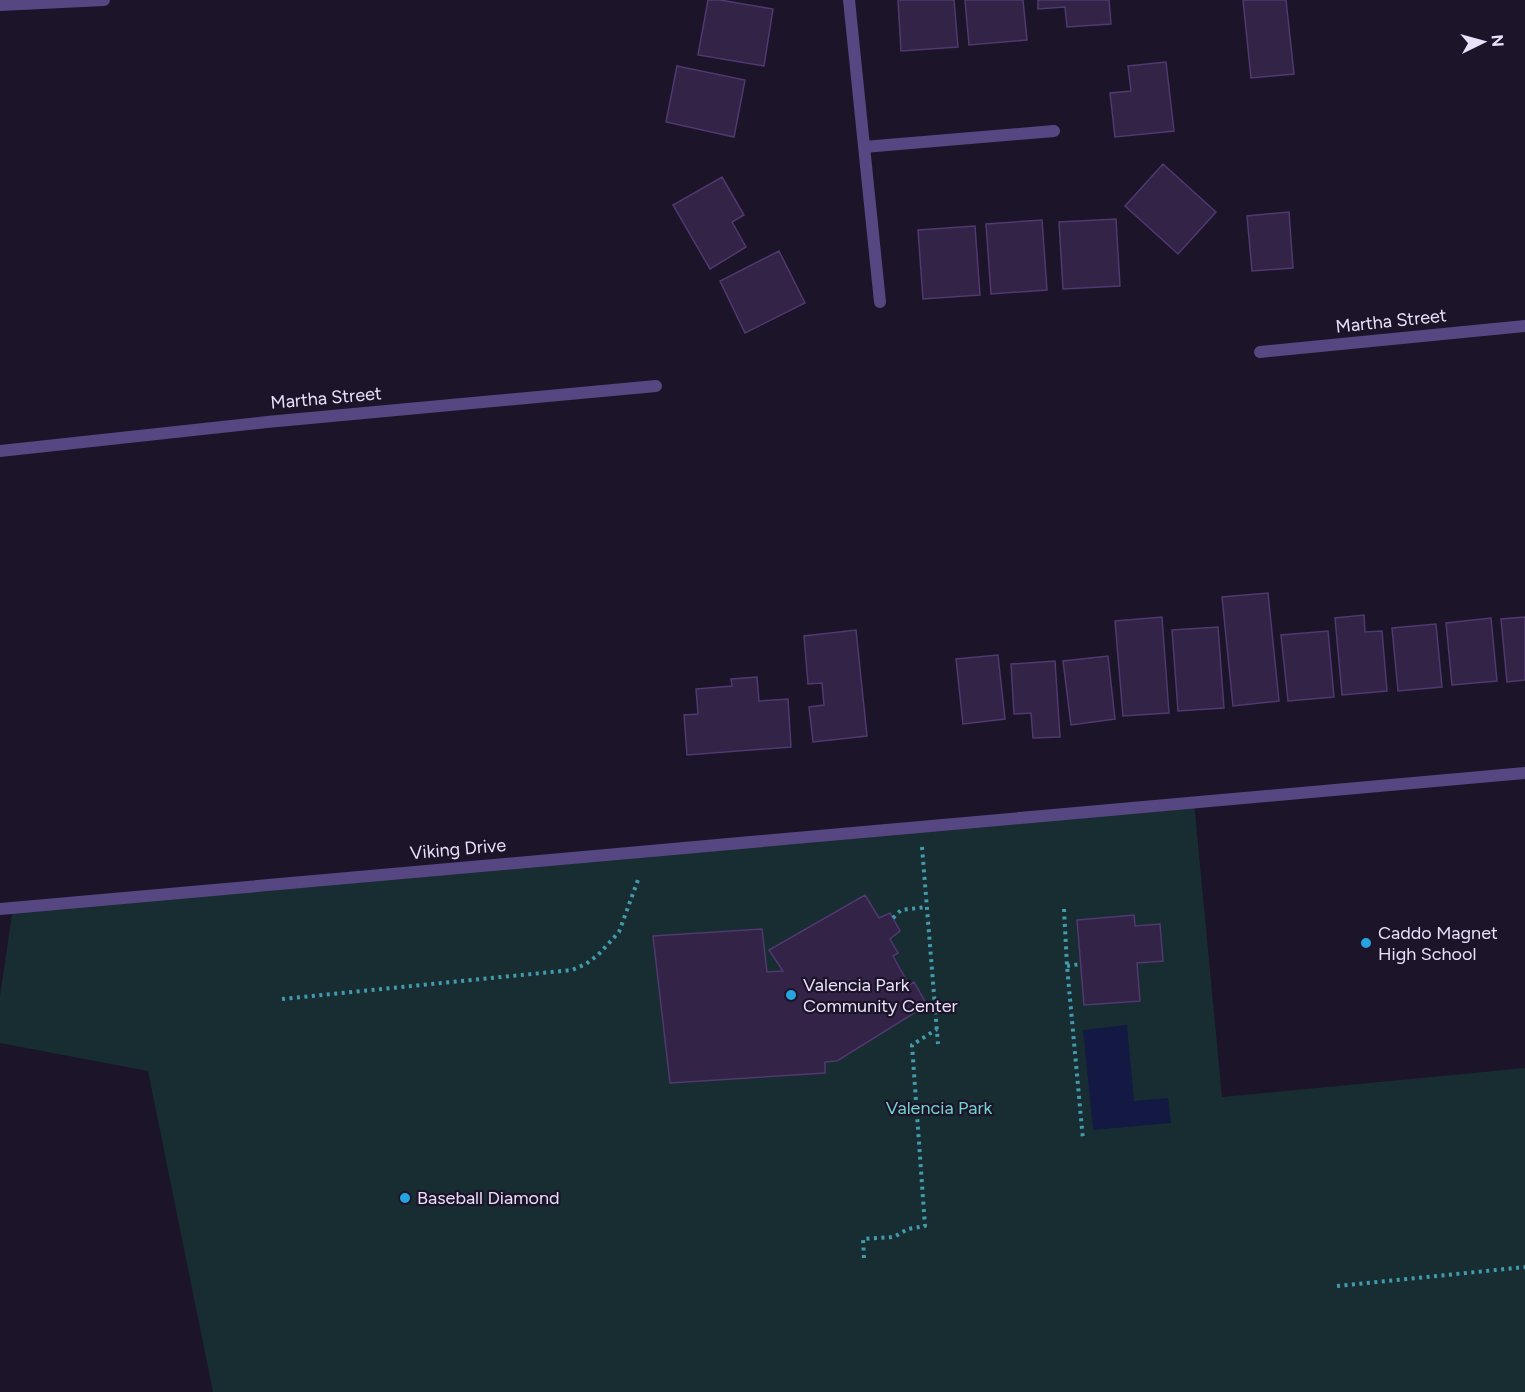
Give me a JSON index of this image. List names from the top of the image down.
{
  "streets": {
    "street": ["Martha Street", "Viking Drive"]
  },
  "parks": ["Valencia Park"],
  "places": ["Caddo Magnet High School", "Valencia Park Community Center", "Baseball Diamond"],
  "north": "right"
}
